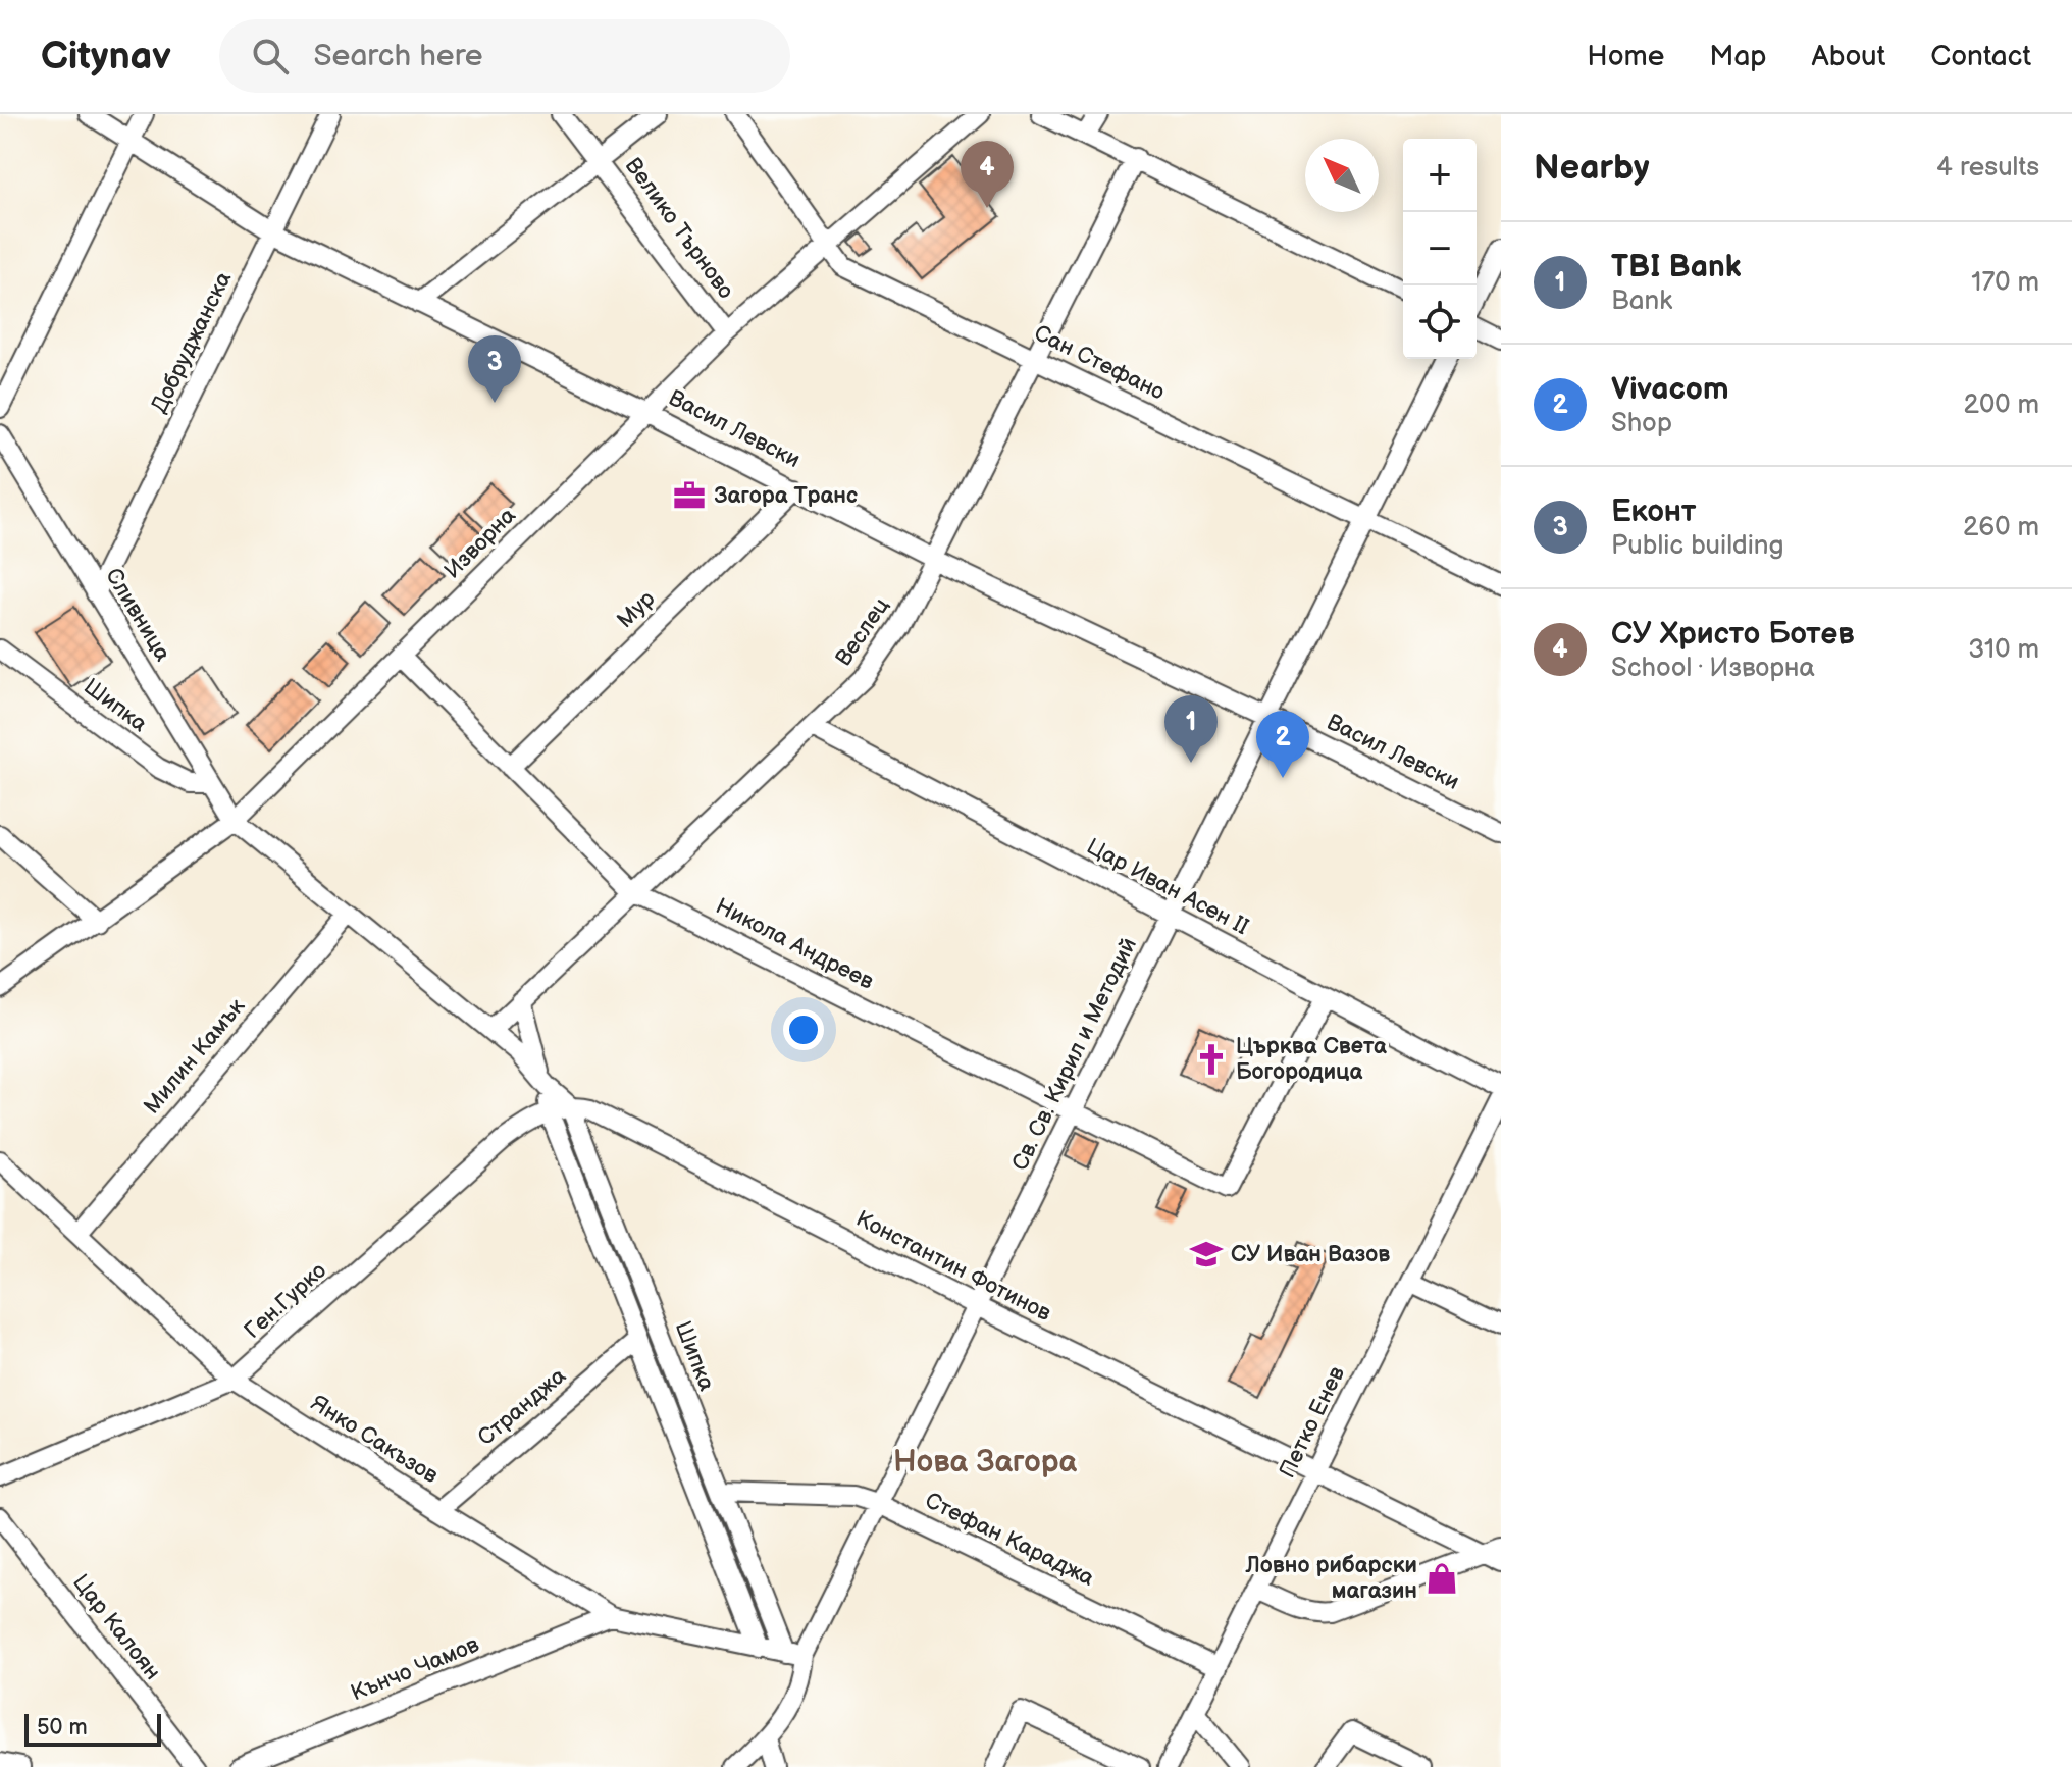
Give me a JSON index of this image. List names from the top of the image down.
{
  "streets": {
    "street": [
      "Велико Търново",
      "Добруджанска",
      "Сан Стефано",
      "Васил Левски",
      "Изворна",
      "Мур",
      "Сливница",
      "Веслец",
      "Шипка",
      "Цар Иван Асен II",
      "Никола Андреев",
      "Св. Св. Кирил и Методий",
      "Милин Камък",
      "Константин Фотинов",
      "Ген.Гурко",
      "Странджа",
      "Петко Енев",
      "Янко Сакъзов",
      "Стефан Караджа",
      "Цар Калоян",
      "Кънчо Чамов"
    ]
  },
  "crossings": [
    ["Велико Търново", "Изворна"],
    ["Добруджанска", "Васил Левски"],
    ["Добруджанска", "Сливница"],
    ["Сан Стефано", "Изворна"],
    ["Сан Стефано", "Веслец"],
    ["Сан Стефано", "Св. Св. Кирил и Методий"],
    ["Васил Левски", "Изворна"],
    ["Васил Левски", "Мур"],
    ["Васил Левски", "Веслец"],
    ["Васил Левски", "Св. Св. Кирил и Методий"],
    ["Изворна", "Сливница"],
    ["Изворна", "Шипка"],
    ["Изворна", "Никола Андреев"],
    ["Мур", "Никола Андреев"],
    ["Сливница", "Шипка"],
    ["Веслец", "Шипка"],
    ["Веслец", "Цар Иван Асен II"],
    ["Веслец", "Никола Андреев"],
    ["Шипка", "Св. Св. Кирил и Методий"],
    ["Шипка", "Милин Камък"],
    ["Шипка", "Константин Фотинов"],
    ["Шипка", "Ген.Гурко"],
    ["Шипка", "Янко Сакъзов"],
    ["Шипка", "Стефан Караджа"],
    ["Цар Иван Асен II", "Никола Андреев"],
    ["Цар Иван Асен II", "Св. Св. Кирил и Методий"],
    ["Никола Андреев", "Св. Св. Кирил и Методий"],
    ["Св. Св. Кирил и Методий", "Константин Фотинов"],
    ["Св. Св. Кирил и Методий", "Янко Сакъзов"],
    ["Св. Св. Кирил и Методий", "Стефан Караджа"],
    ["Милин Камък", "Янко Сакъзов"],
    ["Константин Фотинов", "Ген.Гурко"],
    ["Константин Фотинов", "Петко Енев"],
    ["Ген.Гурко", "Янко Сакъзов"],
    ["Странджа", "Янко Сакъзов"],
    ["Петко Енев", "Стефан Караджа"],
    ["Янко Сакъзов", "Кънчо Чамов"]
  ],
  "districts": ["Нова Загора"],
  "places": {
    "office": ["Загора Транс"],
    "church": ["Църква Света Богородица"],
    "school or university": ["СУ Иван Вазов"],
    "shop": ["Ловно рибарски магазин"]
  },
  "scale_bar": "50 m",
  "north": "top left",
  "page": {
    "header": "Citynav",
    "search": "Search here",
    "nav": [
      "Home",
      "Map",
      "About",
      "Contact"
    ],
    "heading": ["Nearby", "4 results"],
    "map_buttons": ["+", "−"],
    "pins": [
      "4",
      "3",
      "1",
      "2"
    ],
    "list": [
      {
        "mark": "1",
        "name": "TBI Bank",
        "note": "Bank",
        "value": "170 m"
      },
      {
        "mark": "2",
        "name": "Vivacom",
        "note": "Shop",
        "value": "200 m"
      },
      {
        "mark": "3",
        "name": "Еконт",
        "note": "Public building",
        "value": "260 m"
      },
      {
        "mark": "4",
        "name": "СУ Христо Ботев",
        "note": "School · Изворна",
        "value": "310 m"
      }
    ],
    "scale": "50 m"
  }
}
